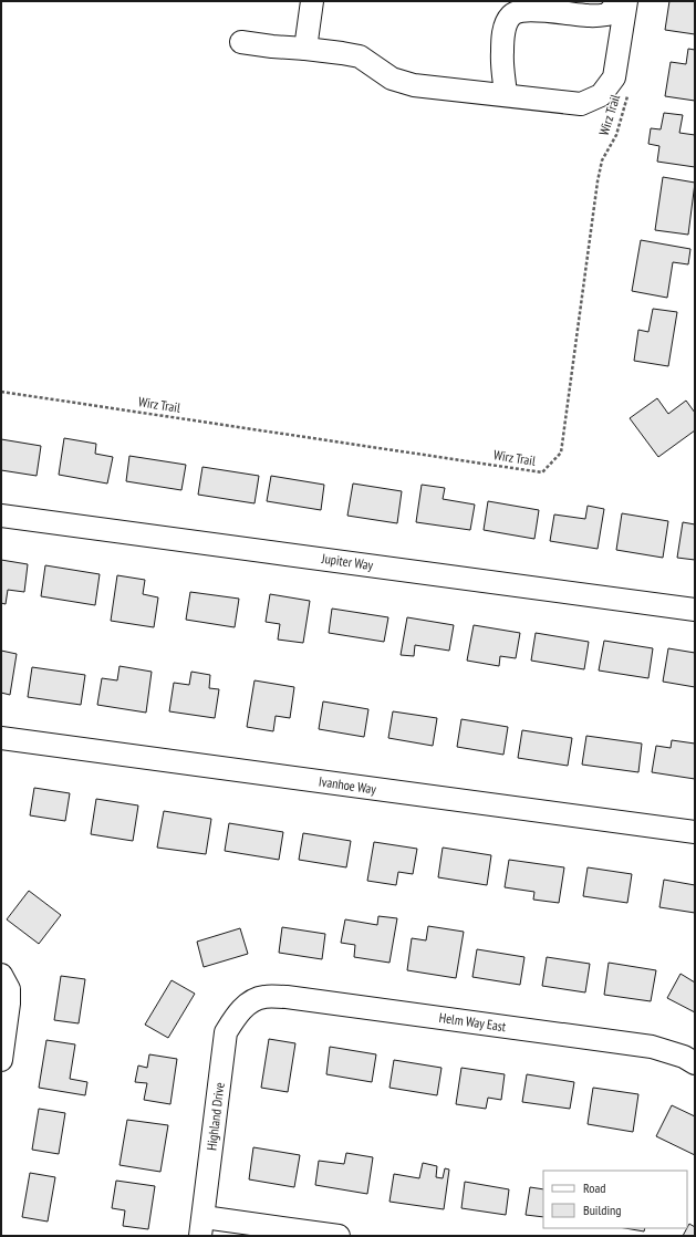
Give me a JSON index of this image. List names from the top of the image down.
{
  "streets": {
    "street": [
      "Jupiter Way",
      "Ivanhoe Way",
      "Helm Way East",
      "Highland Drive"
    ],
    "path": ["Wirz Trail"]
  },
  "crossings": [
    ["Helm Way East", "Highland Drive"]
  ],
  "legend": ["Road", "Building"]
}
